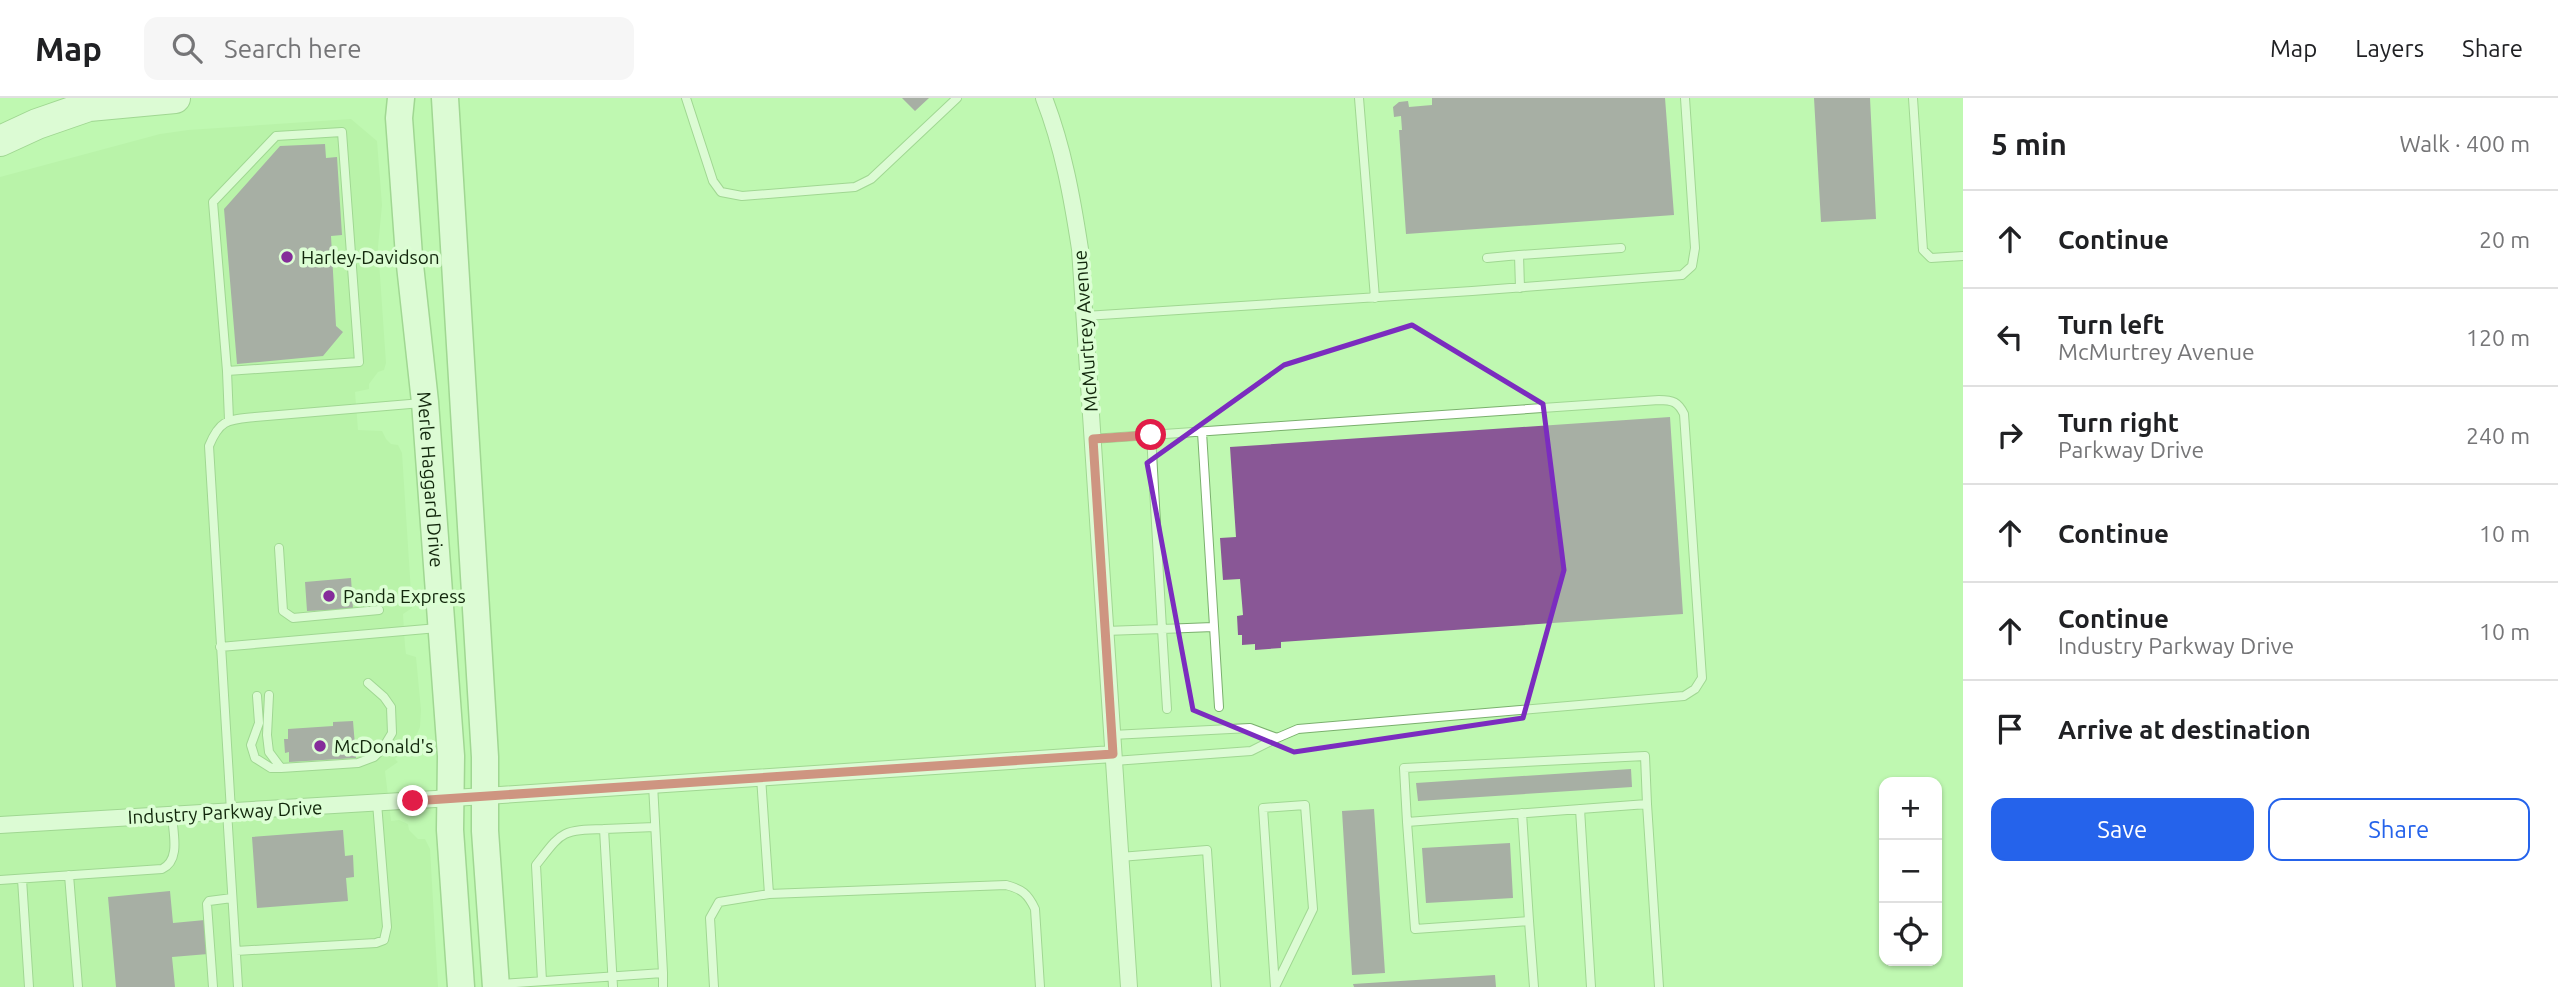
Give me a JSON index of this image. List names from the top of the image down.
{
  "streets": {
    "main road": ["Merle Haggard Drive"],
    "street": ["McMurtrey Avenue", "Industry Parkway Drive"]
  },
  "crossings": [
    ["McMurtrey Avenue", "Industry Parkway Drive"],
    ["Merle Haggard Drive", "Industry Parkway Drive"]
  ],
  "places": ["Harley-Davidson", "Panda Express", "McDonald's"],
  "page": {
    "header": "Map",
    "search": "Search here",
    "nav": ["Map", "Layers", "Share"],
    "heading": ["5 min", "Walk · 400 m"],
    "list": [
      ["Continue", "20 m"],
      ["Turn left", "McMurtrey Avenue", "120 m"],
      ["Turn right", "Parkway Drive", "240 m"],
      ["Continue", "10 m"],
      ["Continue", "Industry Parkway Drive", "10 m"],
      "Arrive at destination"
    ],
    "map_buttons": ["+", "−"],
    "buttons": ["Save", "Share"]
  }
}
